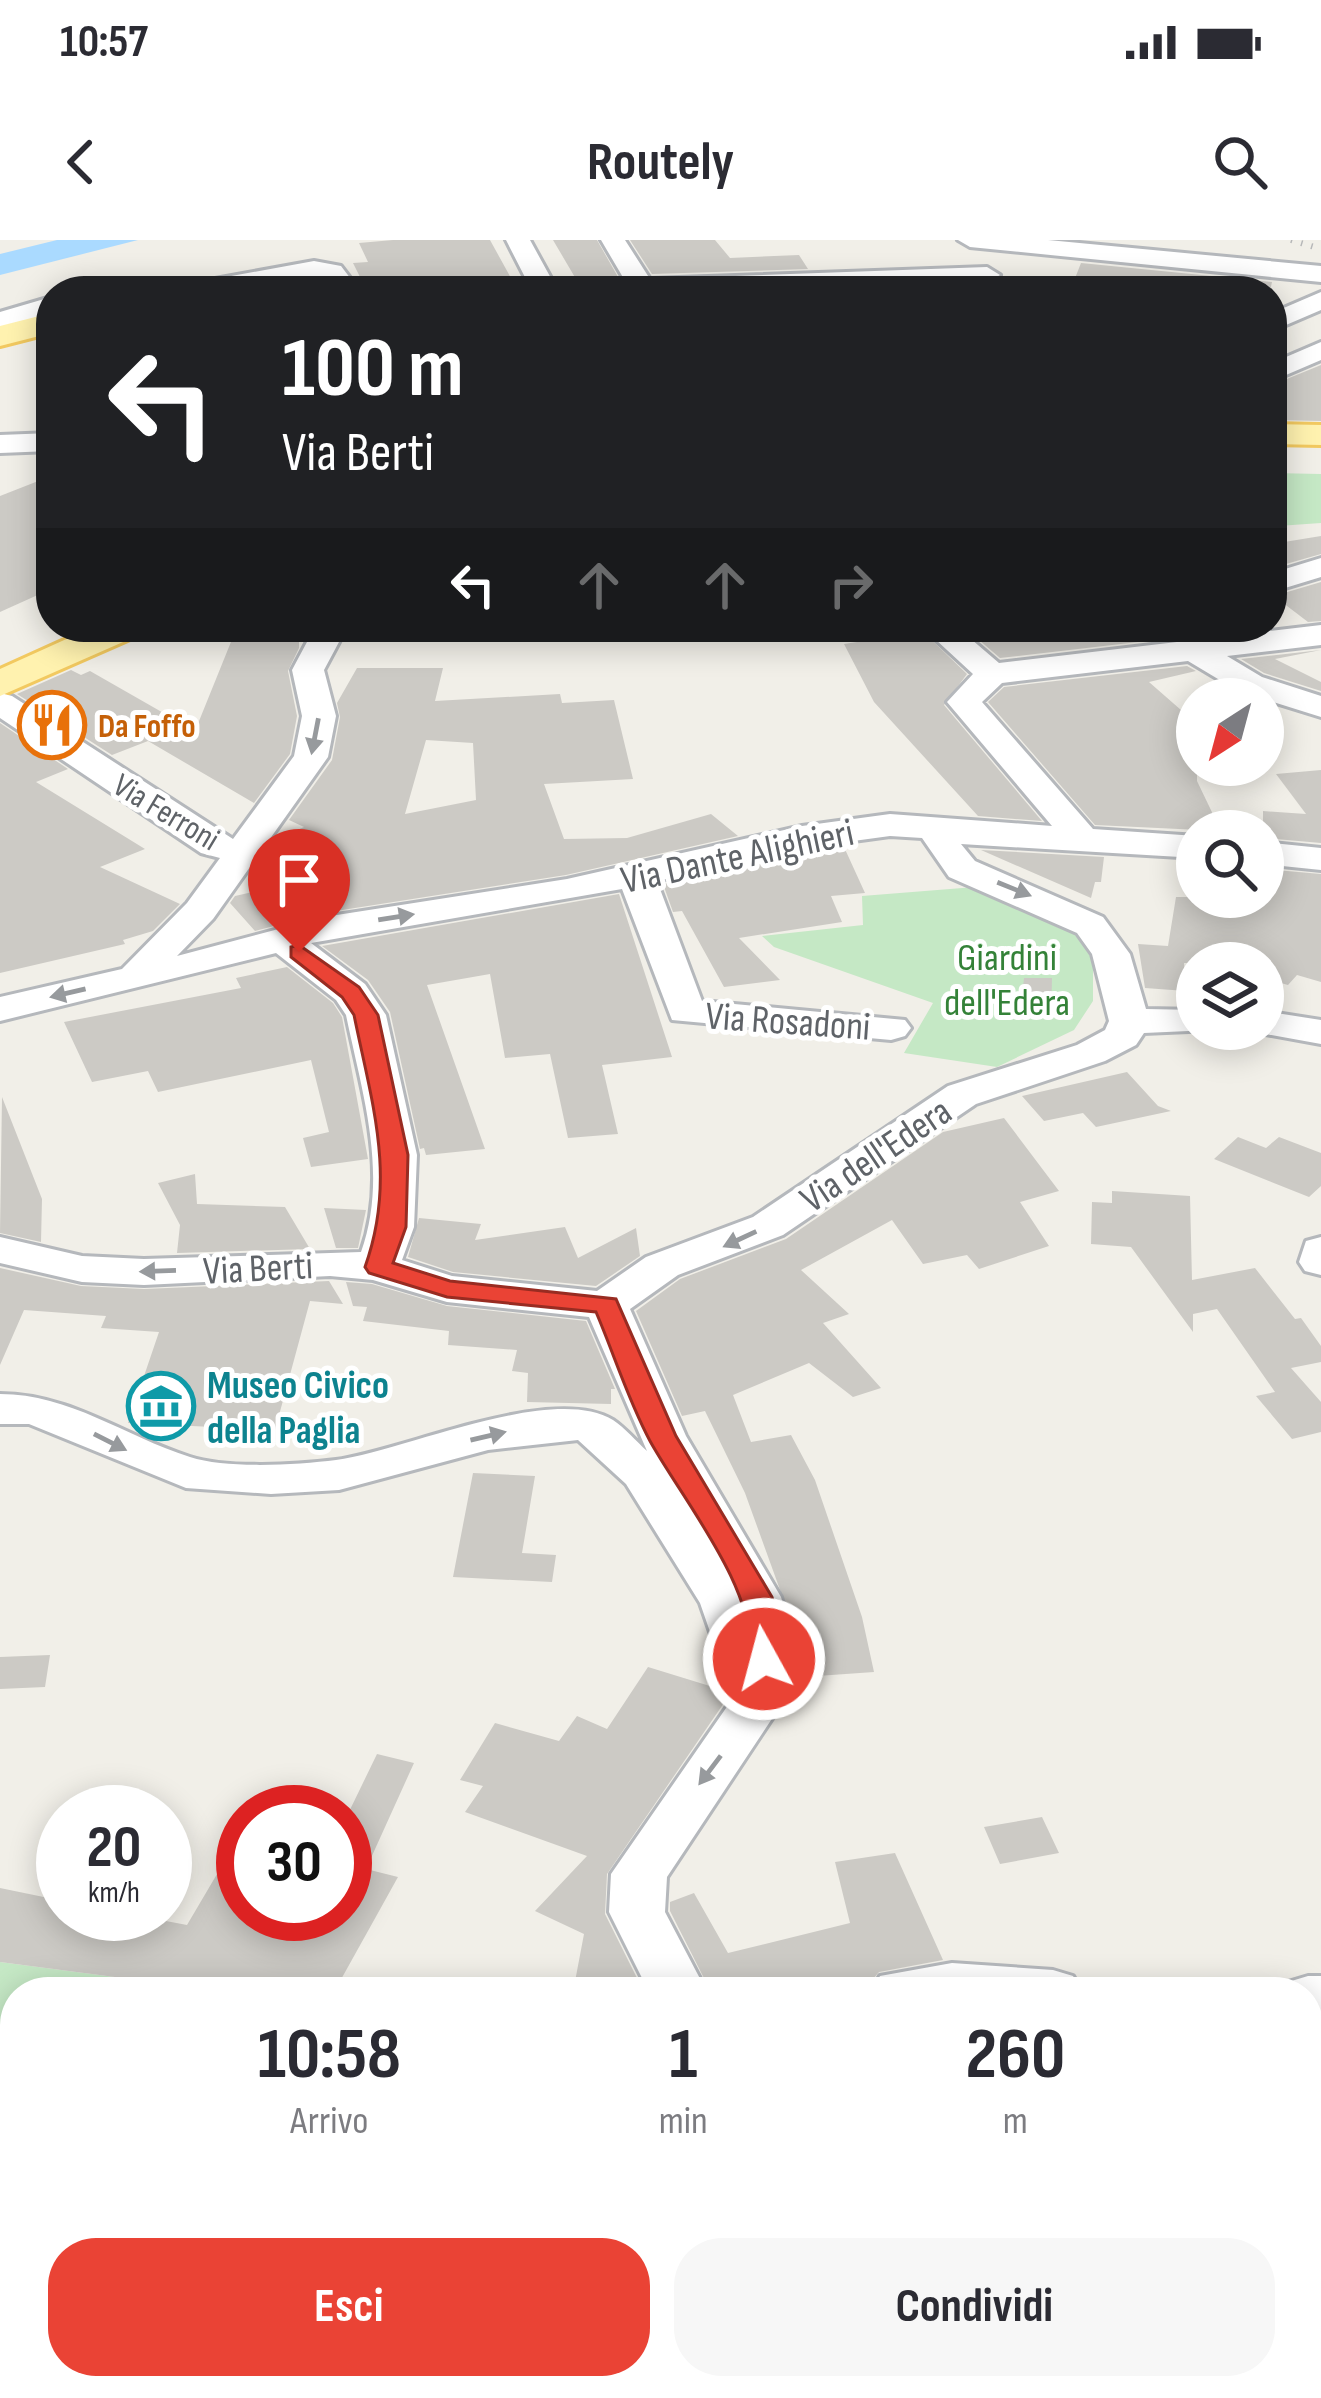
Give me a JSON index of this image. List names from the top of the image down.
{
  "streets": {
    "street": [
      "Via Ferroni",
      "Via Dante Alighieri",
      "Via Rosadoni",
      "Via dell'Edera",
      "Via Berti"
    ]
  },
  "crossings": [
    ["Via Dante Alighieri", "Via Rosadoni"],
    ["Via dell'Edera", "Via Berti"]
  ],
  "one_way": ["Via dell'Edera", "Via Berti"],
  "parks": ["Giardini dell'Edera"],
  "places": {
    "restaurant": ["Da Foffo"],
    "museum": ["Museo Civico della Paglia"]
  },
  "north": "bottom left",
  "page": {
    "status": "10:57",
    "header": "Routely",
    "turn": ["100 m", "Via Berti"],
    "speed": "20 km/h",
    "limit": "30",
    "eta": [
      "10:58",
      "Arrivo",
      "1",
      "min",
      "260",
      "m"
    ],
    "buttons": ["Esci", "Condividi"]
  }
}
